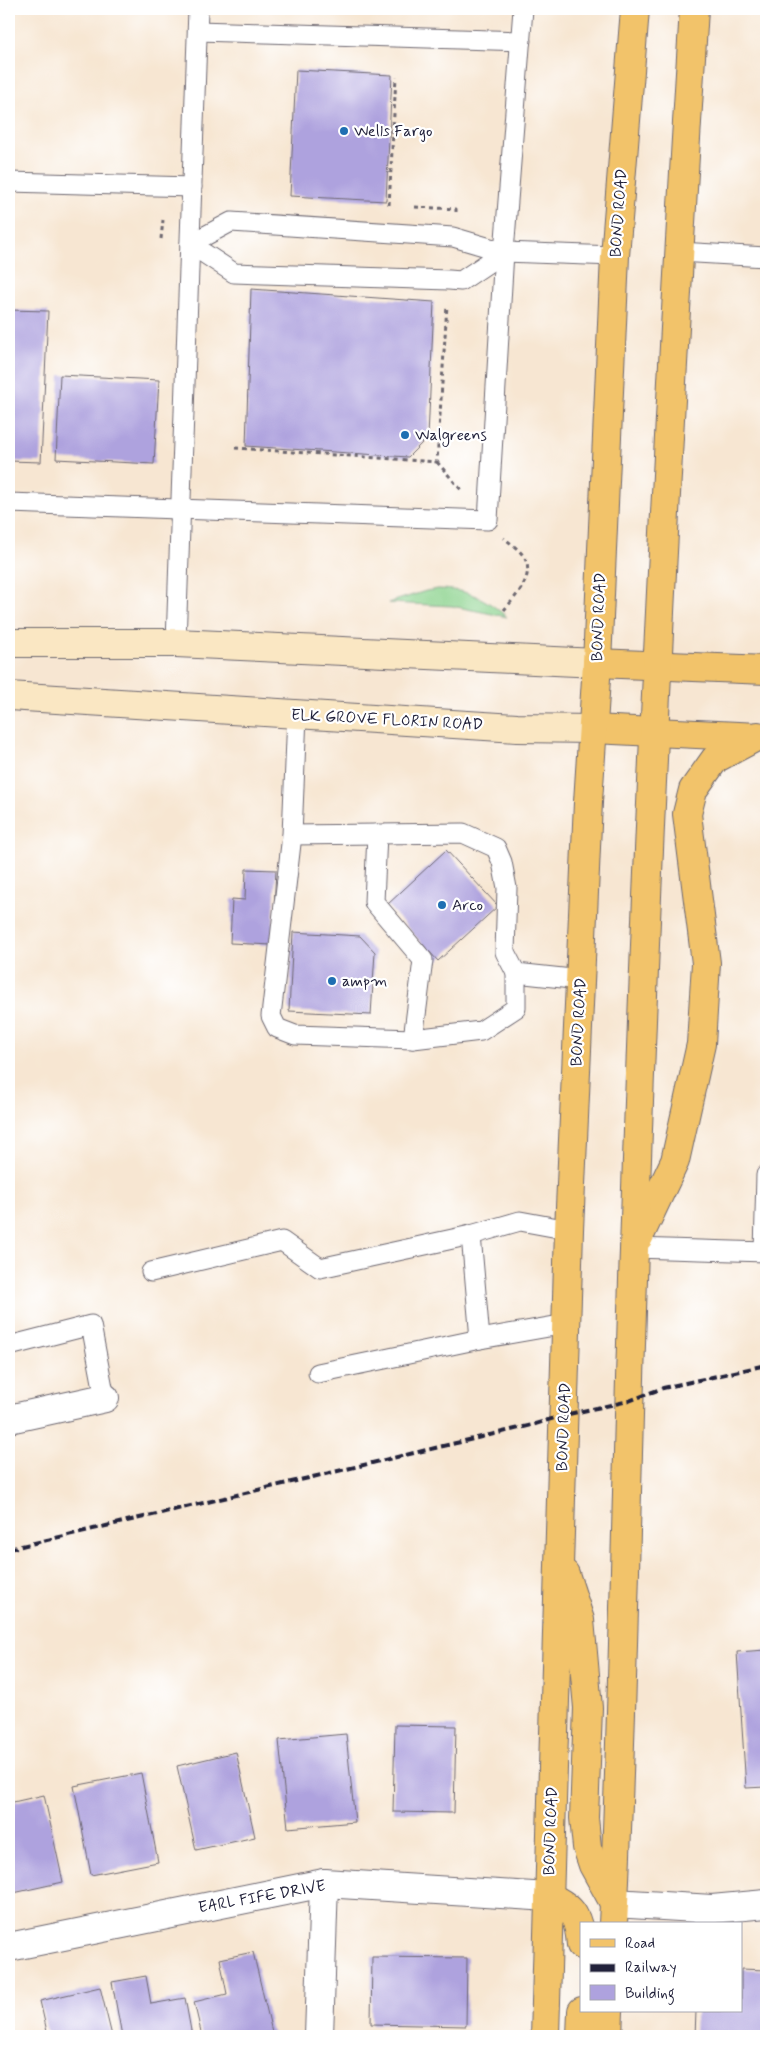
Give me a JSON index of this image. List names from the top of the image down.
{
  "streets": {
    "main road": ["BOND ROAD", "ELK GROVE FLORIN ROAD"],
    "street": ["EARL FIFE DRIVE"]
  },
  "crossings": [
    ["BOND ROAD", "ELK GROVE FLORIN ROAD"],
    ["BOND ROAD", "EARL FIFE DRIVE"]
  ],
  "places": [
    "Wells Fargo",
    "Walgreens",
    "Arco",
    "ampm"
  ],
  "legend": ["Road", "Railway", "Building"]
}
